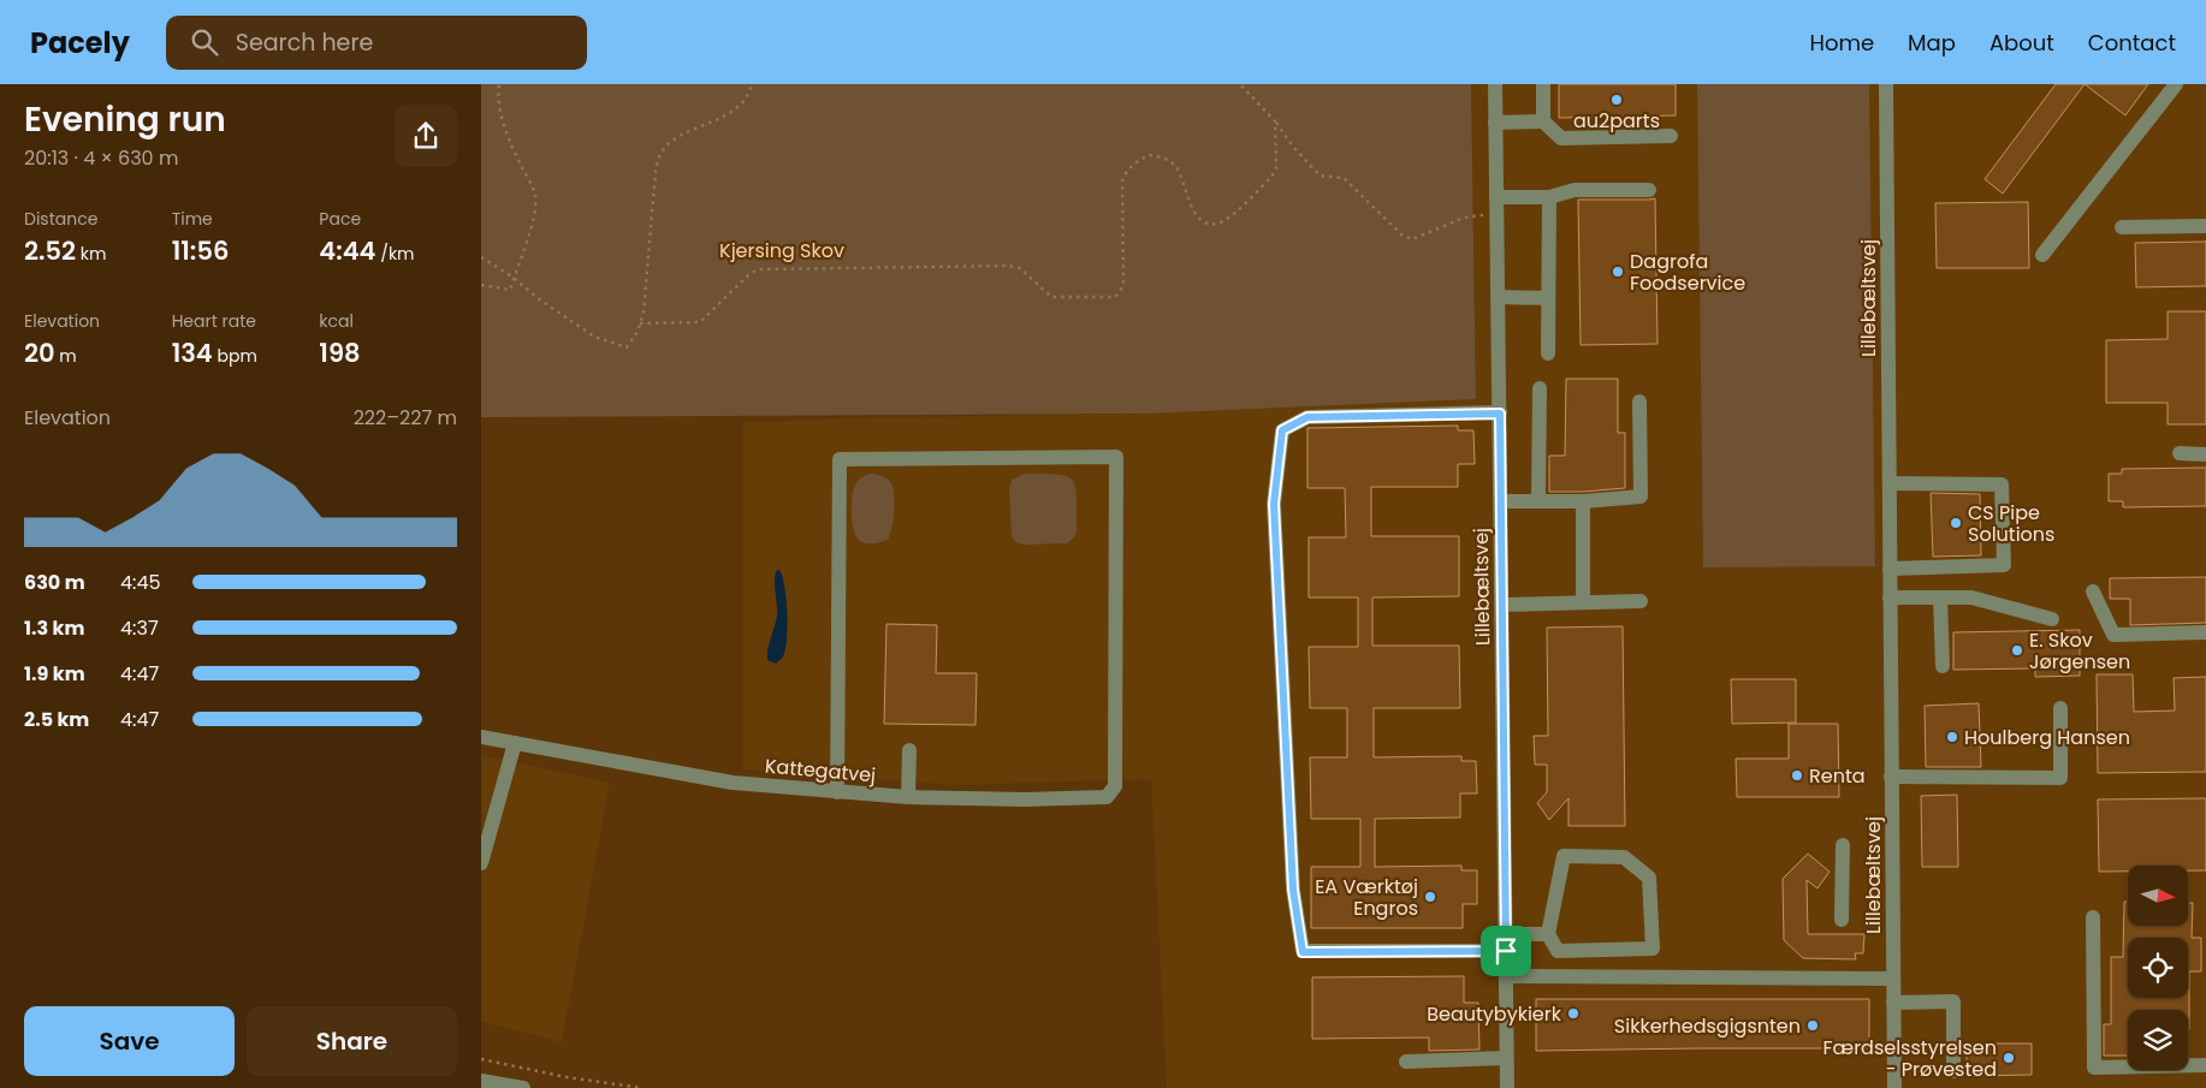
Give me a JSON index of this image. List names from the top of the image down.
{
  "streets": {
    "street": ["Lillebæltsvej", "Kattegatvej"]
  },
  "parks": ["Kjersing Skov"],
  "places": [
    "au2parts",
    "Dagrofa Foodservice",
    "CS Pipe Solutions",
    "E. Skov Jørgensen",
    "Houlberg Hansen",
    "Renta",
    "EA Værktøj Engros",
    "Beautybykierk",
    "Sikkerhedsgigsnten",
    "Færdselsstyrelsen - Prøvested"
  ],
  "north": "right",
  "page": {
    "header": "Pacely",
    "search": "Search here",
    "nav": [
      "Home",
      "Map",
      "About",
      "Contact"
    ],
    "heading": ["Evening run", "20:13 · 4 × 630 m"],
    "stats": [
      ["Distance", "2.52 km"],
      ["Time", "11:56"],
      ["Pace", "4:44 /km"],
      ["Elevation", "20 m"],
      ["Heart rate", "134 bpm"],
      ["kcal", "198"]
    ],
    "chart": ["Elevation", "222–227 m"],
    "list": [
      {
        "name": "630 m",
        "note": "4:45"
      },
      {
        "name": "1.3 km",
        "note": "4:37"
      },
      {
        "name": "1.9 km",
        "note": "4:47"
      },
      {
        "name": "2.5 km",
        "note": "4:47"
      }
    ],
    "buttons": ["Save", "Share"]
  }
}
